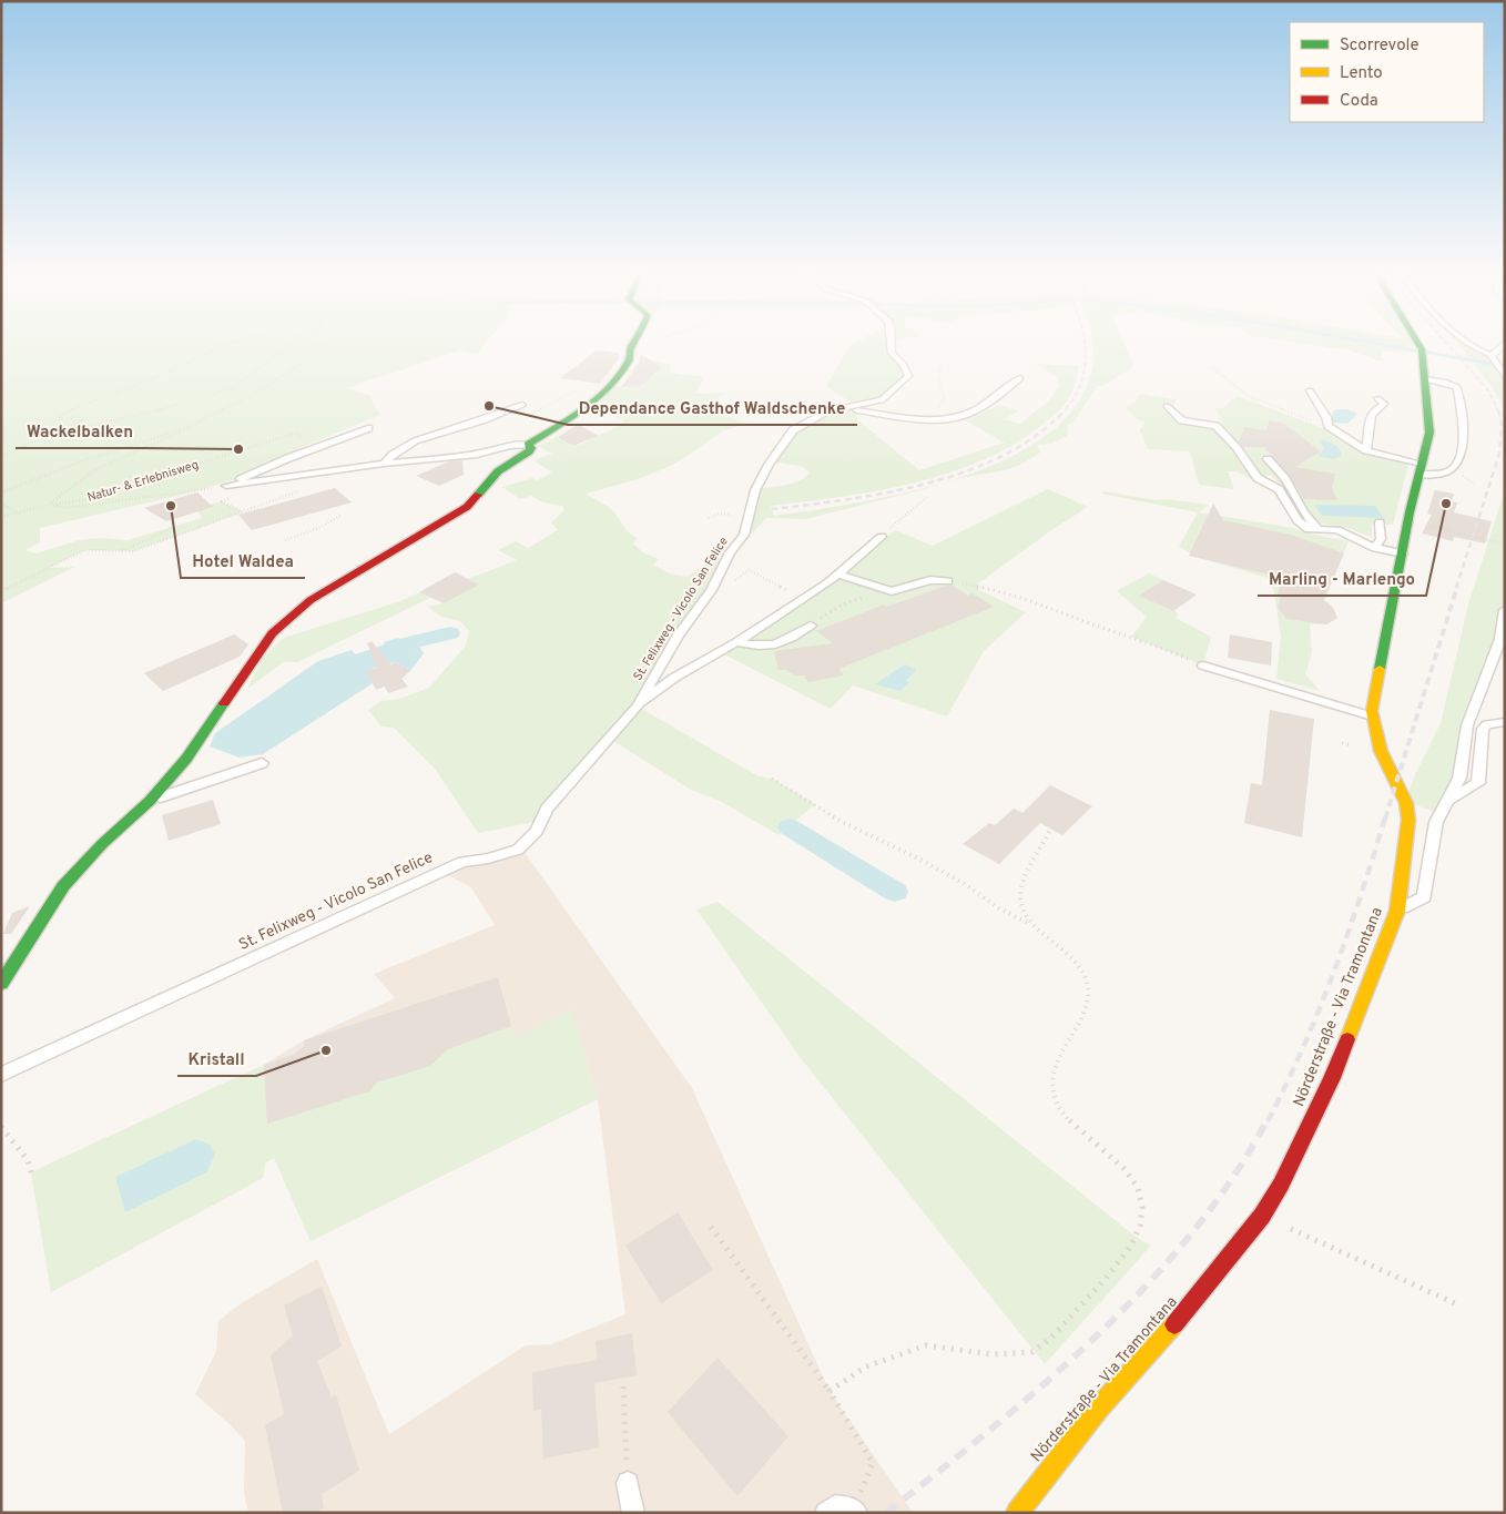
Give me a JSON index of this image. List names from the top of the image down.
{
  "streets": {
    "street": ["Nörderstraße - Via Tramontana"],
    "lane": ["St. Felixweg - Vicolo San Felice"],
    "path": ["Natur- & Erlebnisweg"]
  },
  "places": [
    "Dependance Gasthof Waldschenke",
    "Wackelbalken",
    "Marling - Marlengo",
    "Hotel Waldea",
    "Kristall"
  ],
  "legend": ["Scorrevole", "Lento", "Coda"]
}
